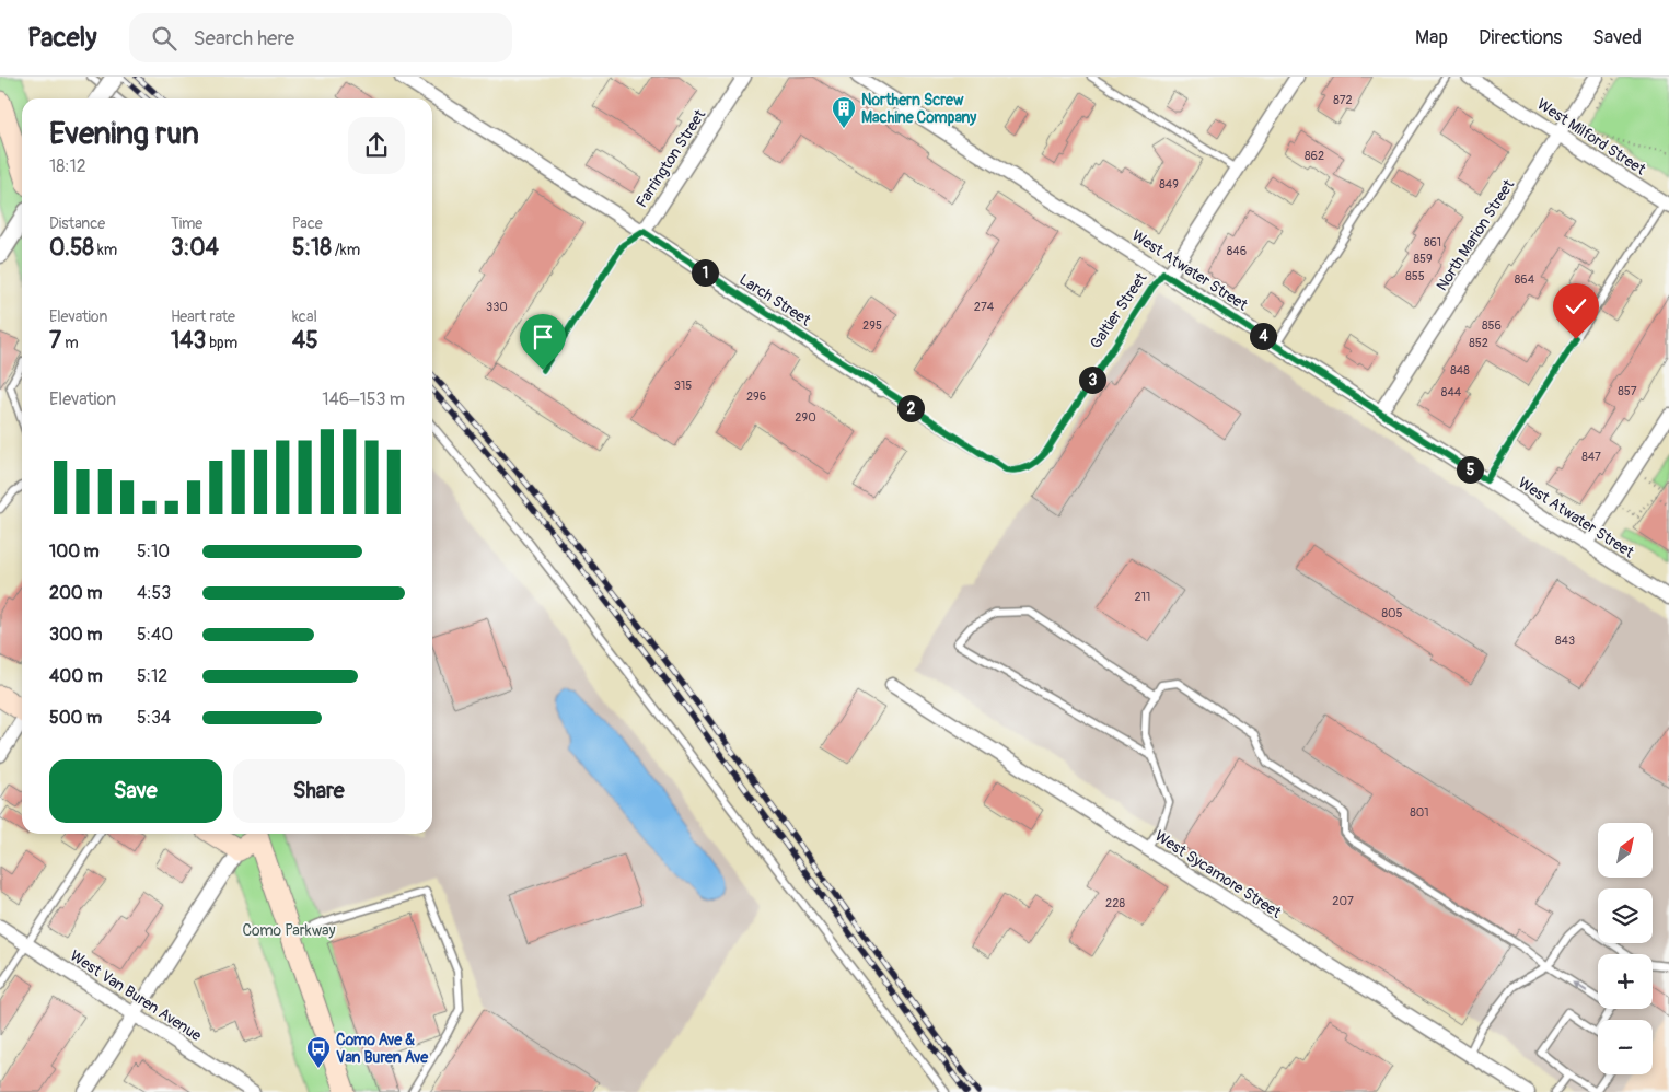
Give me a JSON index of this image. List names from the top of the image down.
{
  "streets": {
    "street": [
      "West Milford Street",
      "Farrington Street",
      "North Marion Street",
      "West Atwater Street",
      "Larch Street",
      "Galtier Street",
      "West Sycamore Street",
      "West Van Buren Avenue"
    ]
  },
  "crossings": [
    ["West Milford Street", "North Marion Street"],
    ["Farrington Street", "Larch Street"],
    ["North Marion Street", "West Atwater Street"],
    ["West Atwater Street", "Galtier Street"],
    ["Larch Street", "Galtier Street"]
  ],
  "parks": ["Como Parkway"],
  "places": {
    "building": ["Northern Screw Machine Company"],
    "bus stop": ["Como Ave & Van Buren Ave"]
  },
  "house_numbers": [
    "872",
    "862",
    "849",
    "861",
    "846",
    "859",
    "855",
    "864",
    "330",
    "274",
    "295",
    "856",
    "852",
    "848",
    "315",
    "857",
    "844",
    "296",
    "290",
    "847",
    "211",
    "805",
    "843",
    "801",
    "207",
    "228"
  ],
  "north": "top right",
  "page": {
    "header": "Pacely",
    "search": "Search here",
    "nav": ["Map", "Directions", "Saved"],
    "heading": ["Evening run", "18:12"],
    "stats": [
      ["Distance", "0.58 km"],
      ["Time", "3:04"],
      ["Pace", "5:18 /km"],
      ["Elevation", "7 m"],
      ["Heart rate", "143 bpm"],
      ["kcal", "45"]
    ],
    "pins": [
      "1",
      "4",
      "3",
      "2",
      "5"
    ],
    "chart": ["Elevation", "146–153 m"],
    "list": [
      {
        "name": "100 m",
        "note": "5:10"
      },
      {
        "name": "200 m",
        "note": "4:53"
      },
      {
        "name": "300 m",
        "note": "5:40"
      },
      {
        "name": "400 m",
        "note": "5:12"
      },
      {
        "name": "500 m",
        "note": "5:34"
      }
    ],
    "buttons": ["Save", "Share"],
    "map_buttons": ["+", "−"]
  }
}
